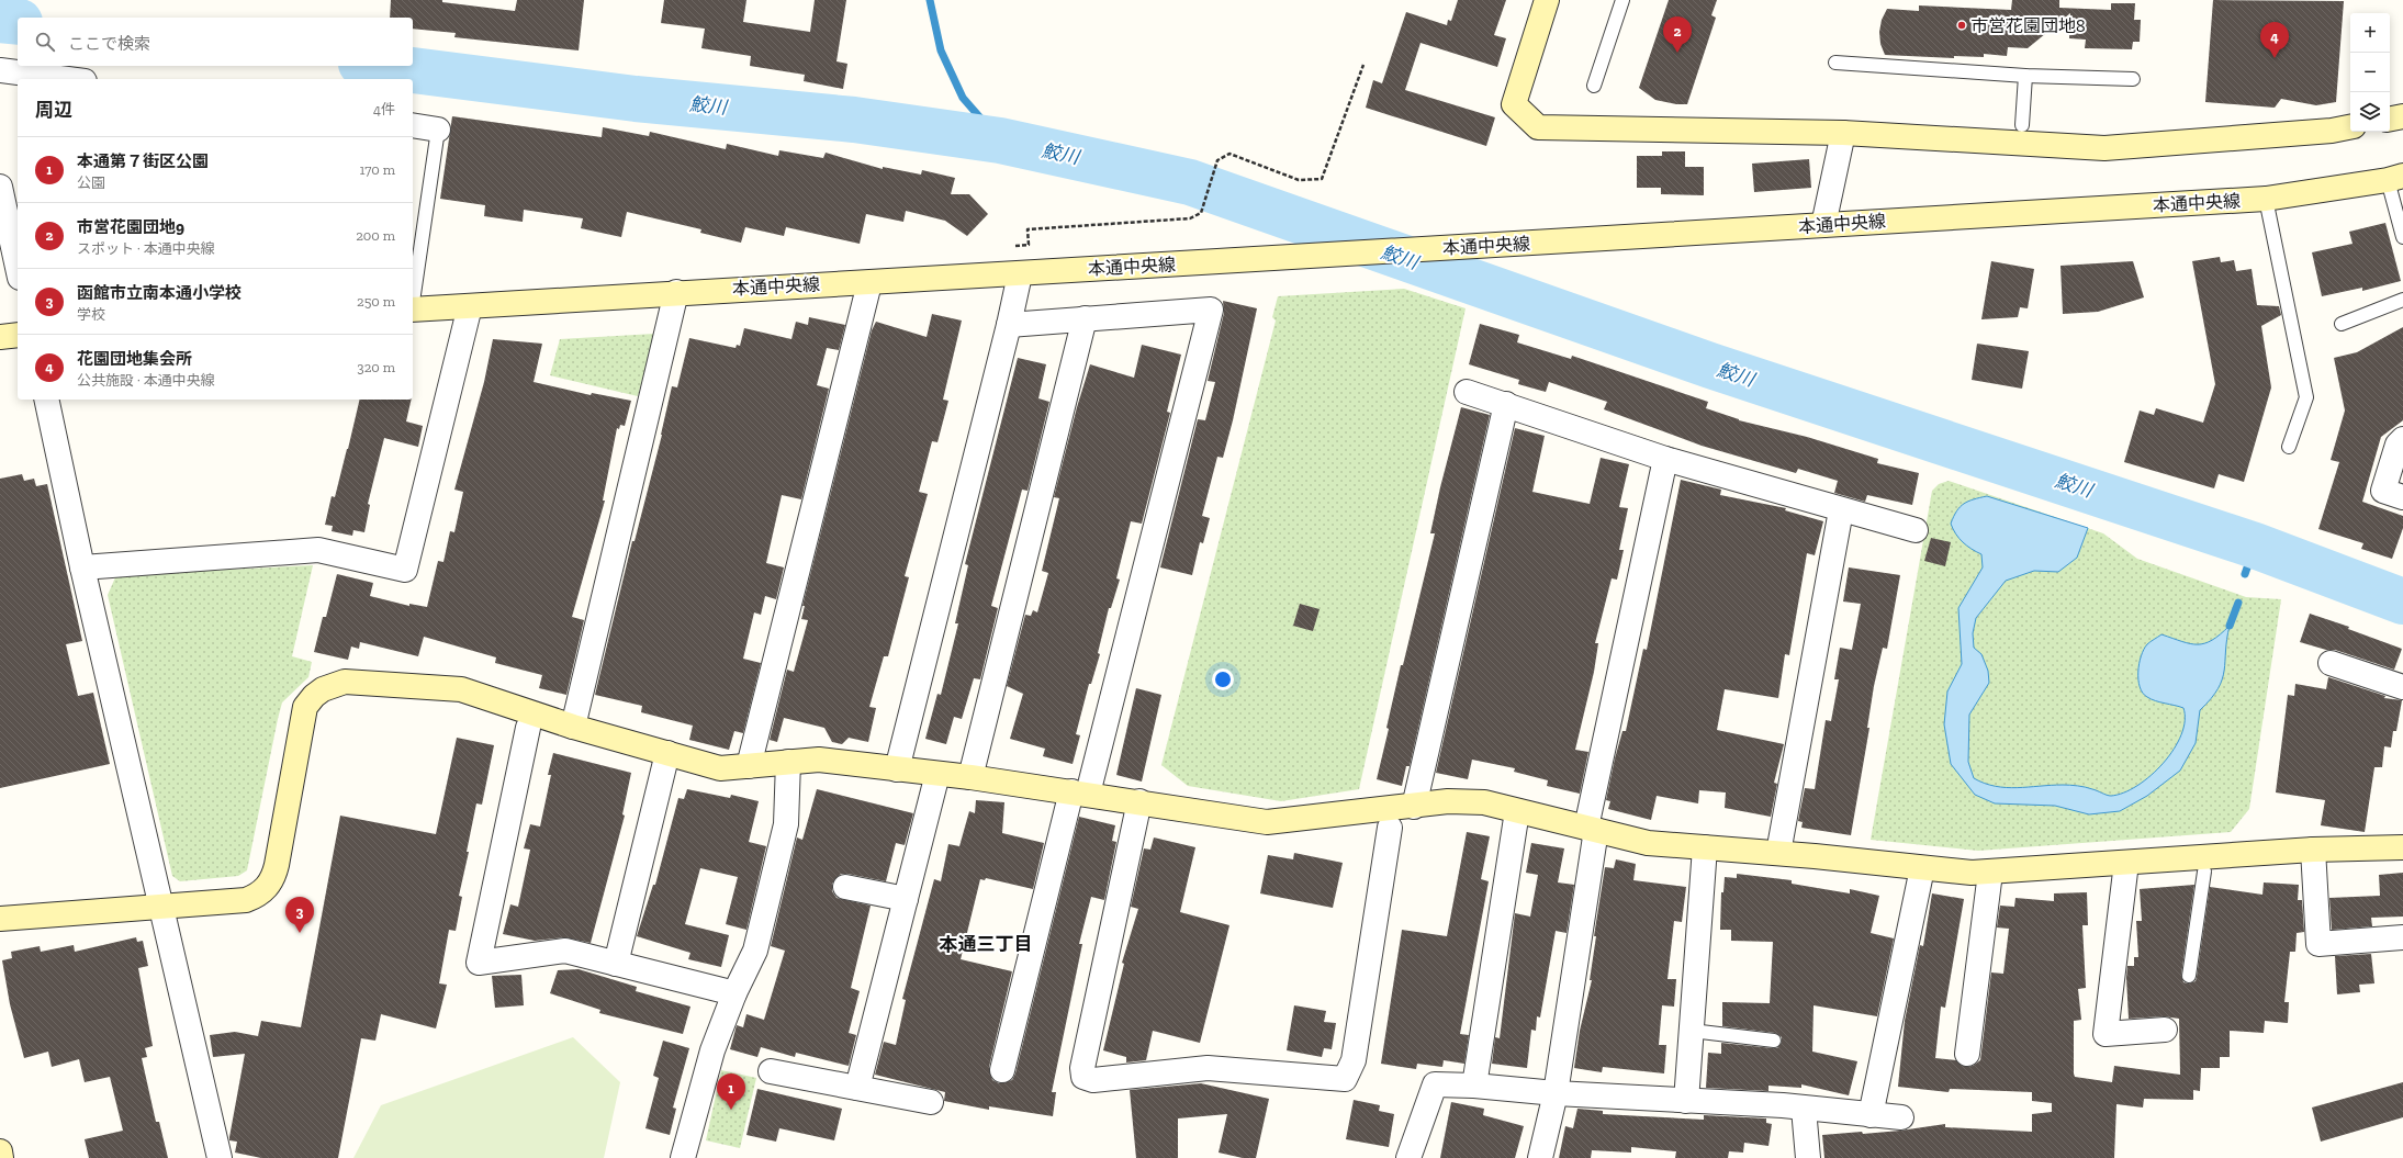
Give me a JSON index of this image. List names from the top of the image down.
{
  "streets": {
    "street": ["本通中央線"]
  },
  "districts": ["本通三丁目"],
  "water": ["鮫川"],
  "places": ["市営花園団地8"],
  "page": {
    "map_buttons": ["+", "−"],
    "pins": [
      "2",
      "4",
      "3",
      "1"
    ],
    "search": "ここで検索",
    "heading": ["周辺", "4件"],
    "list": [
      {
        "mark": "1",
        "name": "本通第７街区公園",
        "note": "公園",
        "value": "170 m"
      },
      {
        "mark": "2",
        "name": "市営花園団地9",
        "note": "スポット · 本通中央線",
        "value": "200 m"
      },
      {
        "mark": "3",
        "name": "函館市立南本通小学校",
        "note": "学校",
        "value": "250 m"
      },
      {
        "mark": "4",
        "name": "花園団地集会所",
        "note": "公共施設 · 本通中央線",
        "value": "320 m"
      }
    ]
  }
}
